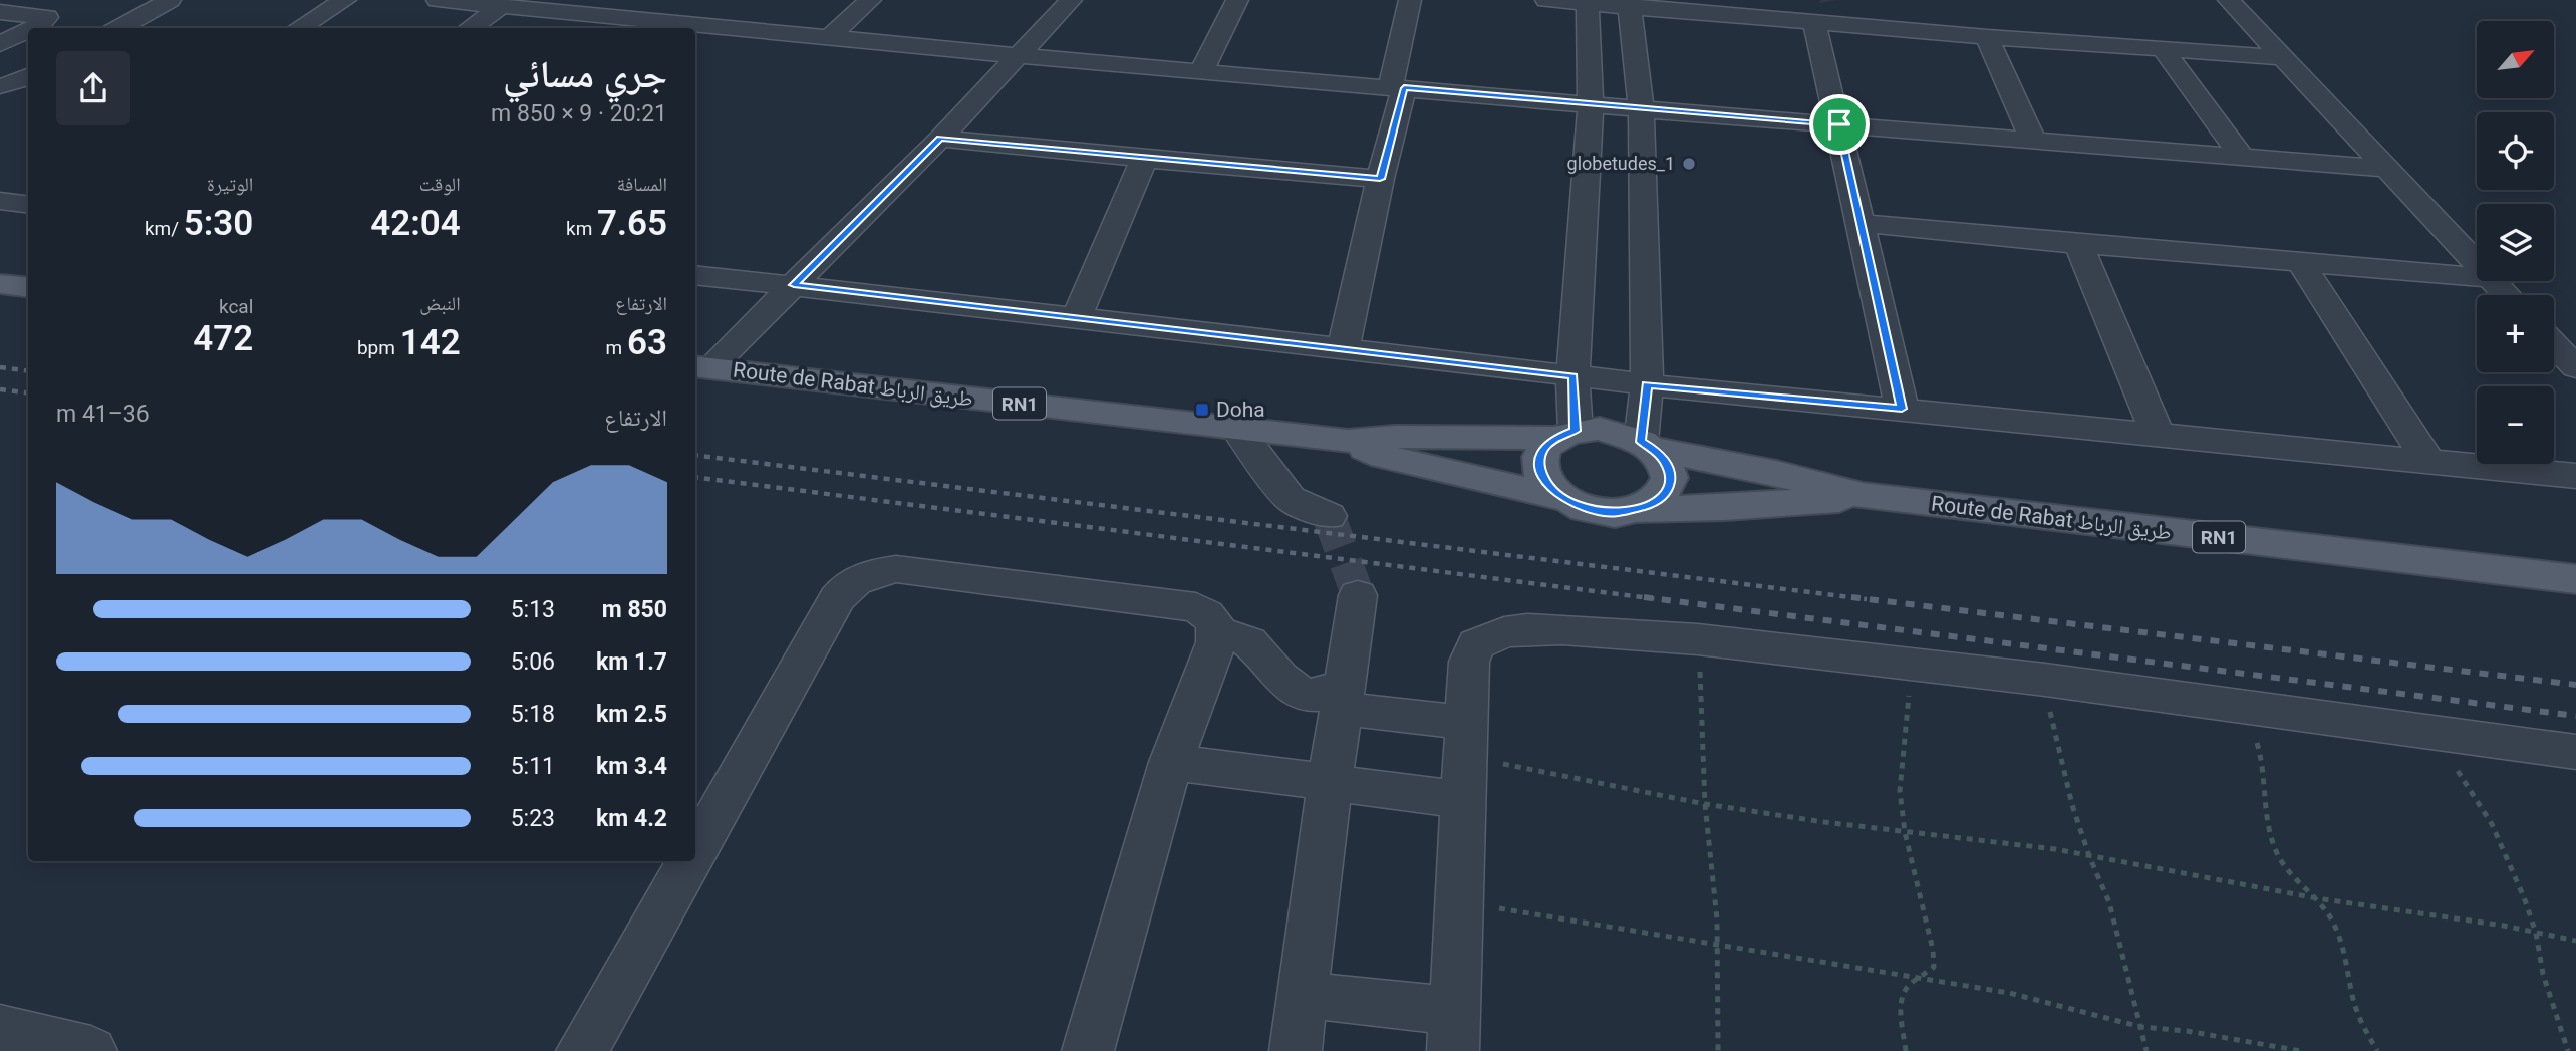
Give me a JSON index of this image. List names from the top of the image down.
{
  "streets": {
    "main road": ["Route de Rabat طريق الرباط", "RN1"]
  },
  "crossings": [
    ["Route de Rabat طريق الرباط", "RN1"]
  ],
  "places": {
    "other": ["globetudes_1"],
    "transit": ["Doha"]
  },
  "north": "top right",
  "page": {
    "map_buttons": ["+", "−"],
    "heading": ["جري مسائي", "20:21 · 9 × 850 m"],
    "stats": [
      ["المسافة", "7.65 km"],
      ["الوقت", "42:04"],
      ["الوتيرة", "5:30 /km"],
      ["الارتفاع", "63 m"],
      ["النبض", "142 bpm"],
      ["kcal", "472"]
    ],
    "chart": ["الارتفاع", "36–41 m"],
    "list": [
      {
        "name": "850 m",
        "note": "5:13"
      },
      {
        "name": "1.7 km",
        "note": "5:06"
      },
      {
        "name": "2.5 km",
        "note": "5:18"
      },
      {
        "name": "3.4 km",
        "note": "5:11"
      },
      {
        "name": "4.2 km",
        "note": "5:23"
      }
    ]
  }
}
